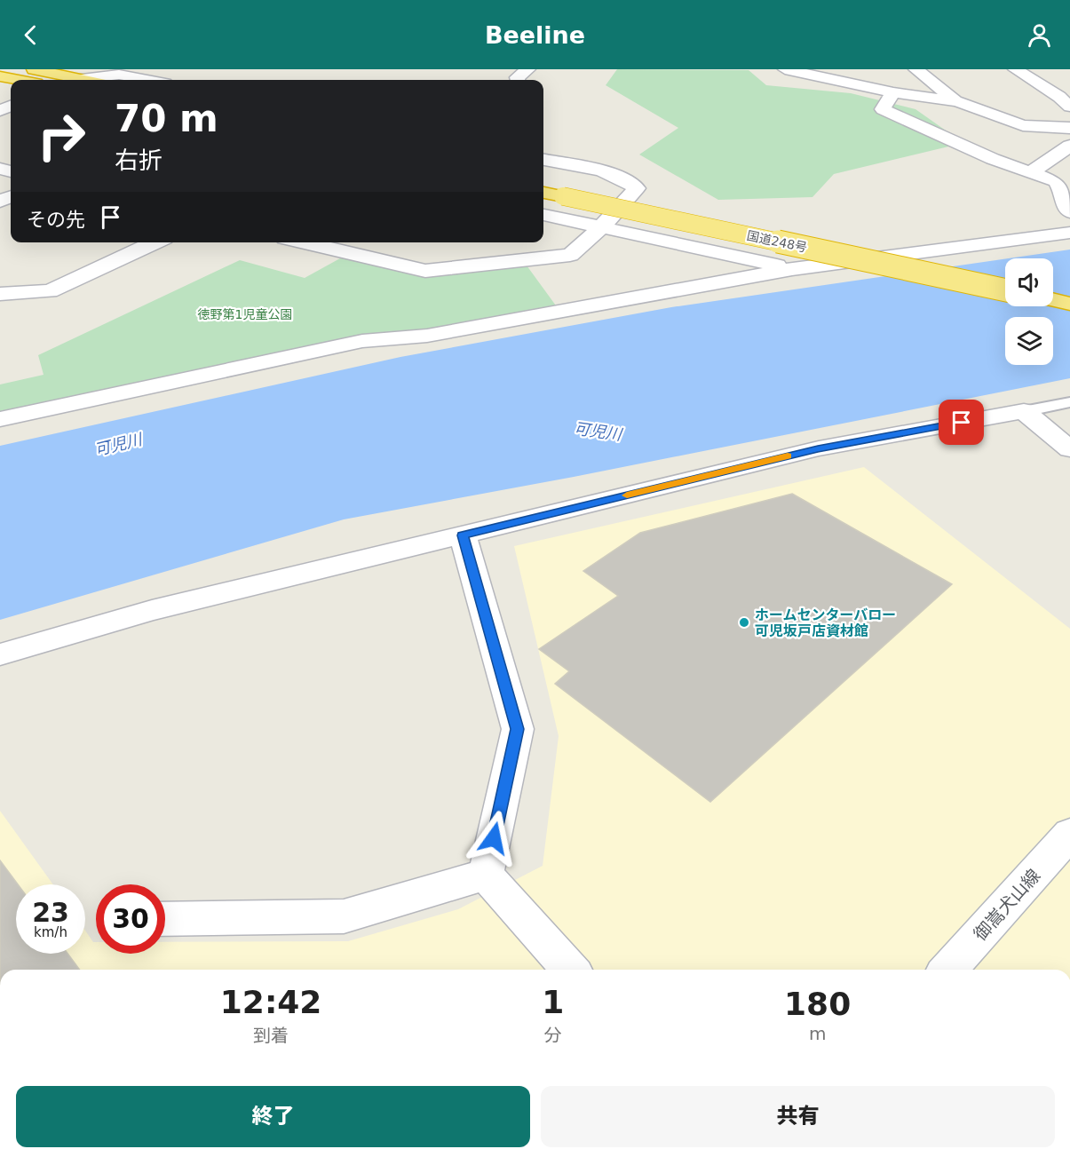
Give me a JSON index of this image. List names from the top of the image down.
{
  "streets": {
    "highway": ["国道248号"],
    "street": ["御嵩犬山線"]
  },
  "water": ["可児川"],
  "parks": ["徳野第1児童公園"],
  "places": ["ホームセンターバロー 可児坂戸店資材館"],
  "page": {
    "header": "Beeline",
    "turn": ["70 m", "右折"],
    "then": "その先",
    "speed": "23 km/h",
    "limit": "30",
    "eta": [
      "12:42",
      "到着",
      "1",
      "分",
      "180",
      "m"
    ],
    "buttons": ["終了", "共有"]
  }
}
